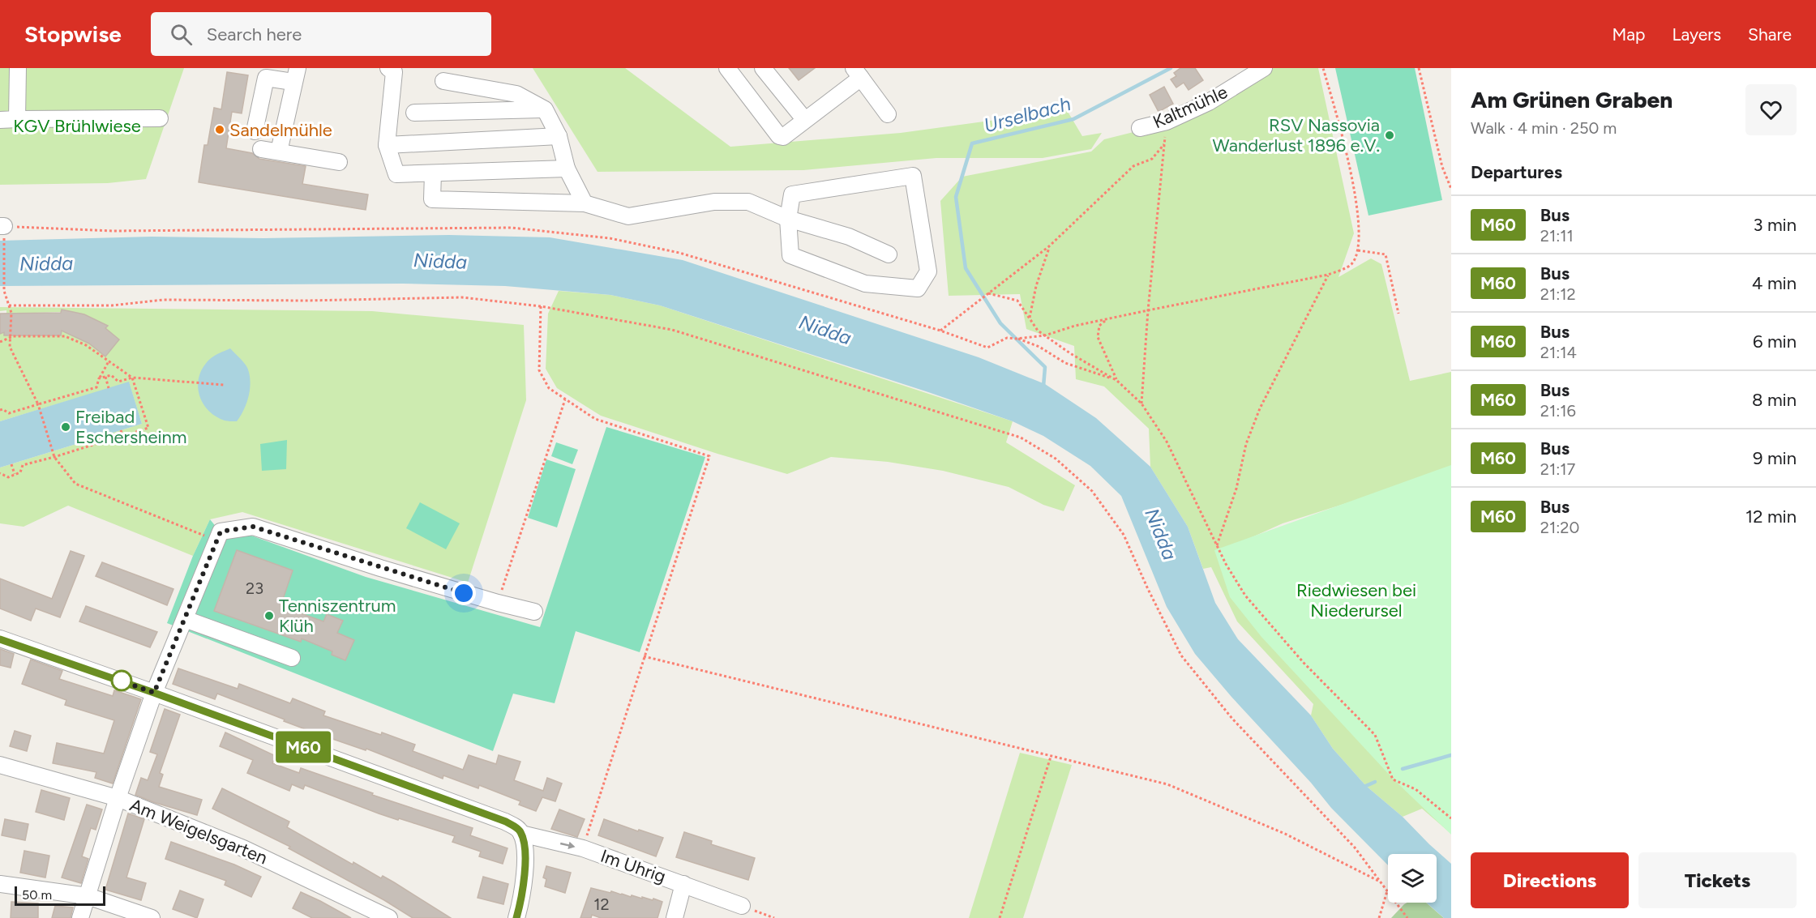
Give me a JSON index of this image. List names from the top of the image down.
{
  "streets": {
    "street": ["Kaltmühle", "Am Weigelsgarten", "Im Uhrig"]
  },
  "water": ["Urselbach", "Nidda"],
  "parks": ["KGV Brühlwiese", "Riedwiesen bei Niederursel"],
  "places": [
    "Sandelmühle",
    "RSV Nassovia Wanderlust 1896 e.V.",
    "Freibad Eschersheinm",
    "Tenniszentrum Klüh"
  ],
  "lines": ["bus line M60"],
  "house_numbers": ["23", "12"],
  "scale_bar": "50 m",
  "page": {
    "header": "Stopwise",
    "search": "Search here",
    "nav": ["Map", "Layers", "Share"],
    "on_map": "M60",
    "heading": [
      ["Am Grünen Graben", "Walk · 4 min · 250 m"],
      "Departures"
    ],
    "list": [
      {
        "mark": "M60",
        "name": "Bus",
        "note": "21:11",
        "value": "3 min"
      },
      {
        "mark": "M60",
        "name": "Bus",
        "note": "21:12",
        "value": "4 min"
      },
      {
        "mark": "M60",
        "name": "Bus",
        "note": "21:14",
        "value": "6 min"
      },
      {
        "mark": "M60",
        "name": "Bus",
        "note": "21:16",
        "value": "8 min"
      },
      {
        "mark": "M60",
        "name": "Bus",
        "note": "21:17",
        "value": "9 min"
      },
      {
        "mark": "M60",
        "name": "Bus",
        "note": "21:20",
        "value": "12 min"
      }
    ],
    "buttons": ["Directions", "Tickets"],
    "scale": "50 m"
  }
}
